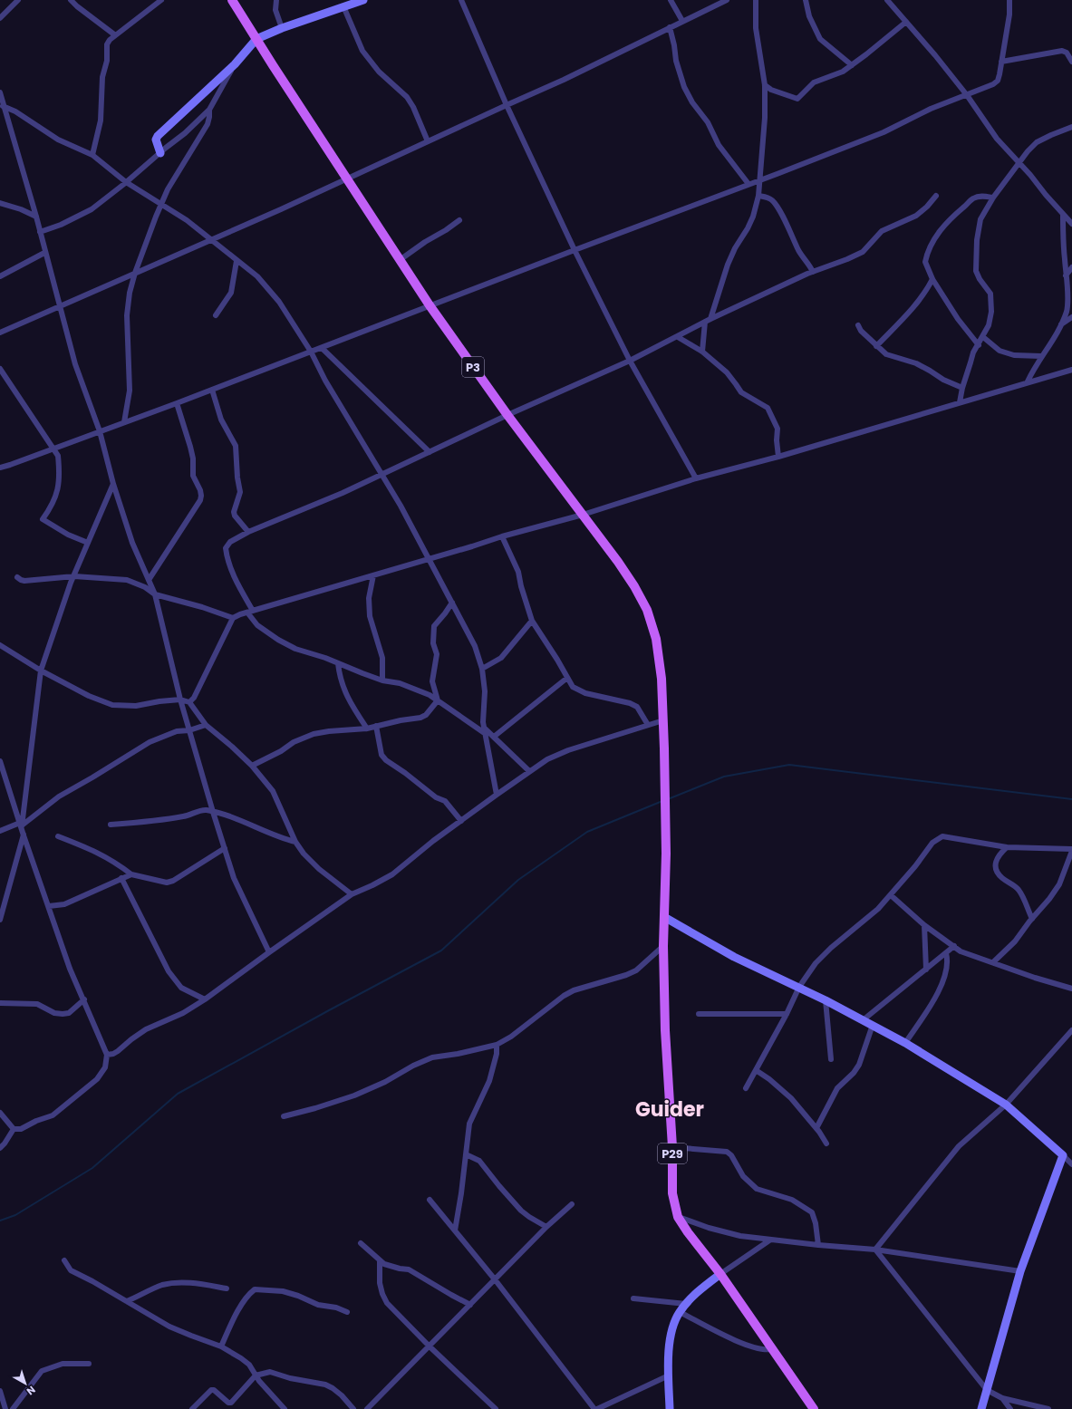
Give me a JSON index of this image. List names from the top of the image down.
{
  "streets": {
    "main road": ["P3", "P29"]
  },
  "crossings": [
    ["P3", "P29"]
  ],
  "districts": ["Guider"],
  "north": "bottom right"
}
